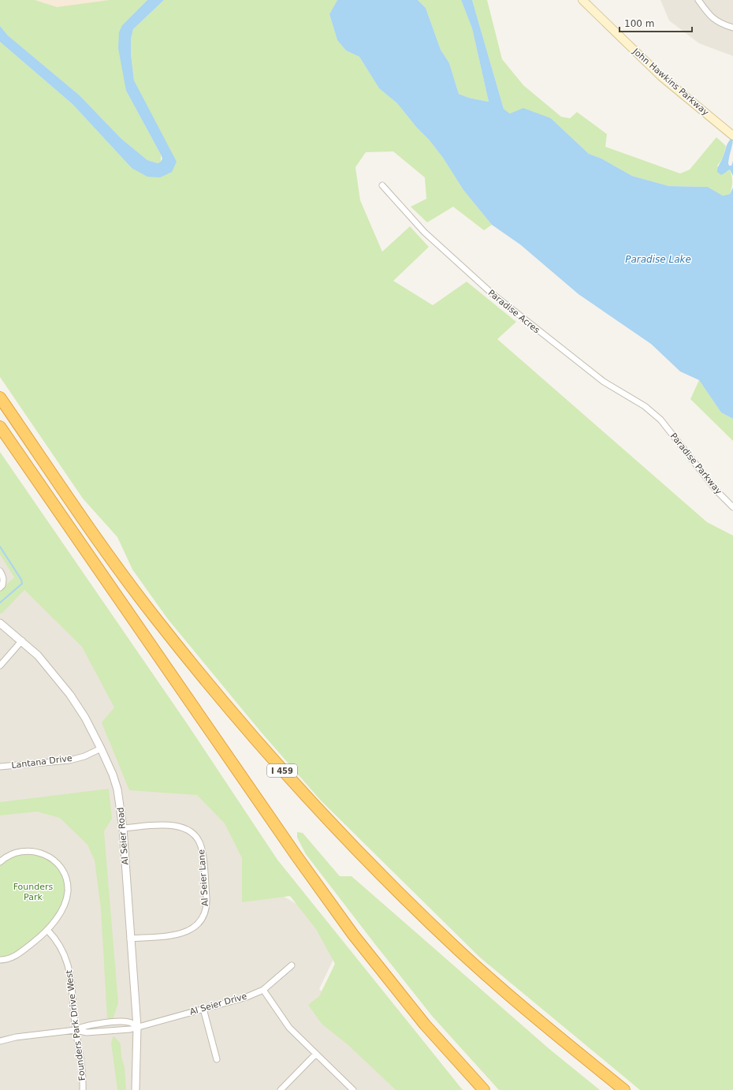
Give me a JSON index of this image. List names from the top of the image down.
{
  "streets": {
    "highway": ["I 459"],
    "main road": ["John Hawkins Parkway"],
    "street": [
      "Paradise Acres",
      "Paradise Parkway",
      "Lantana Drive",
      "Al Seier Road",
      "Al Seier Lane",
      "Al Seier Drive",
      "Founders Park Drive West"
    ]
  },
  "crossings": [
    ["Paradise Acres", "Paradise Parkway"],
    ["Lantana Drive", "Al Seier Road"],
    ["Al Seier Road", "Al Seier Lane"],
    ["Al Seier Road", "Al Seier Drive"],
    ["Al Seier Drive", "Founders Park Drive West"]
  ],
  "water": ["Paradise Lake"],
  "parks": ["Founders Park"],
  "scale_bar": "100 m"
}
